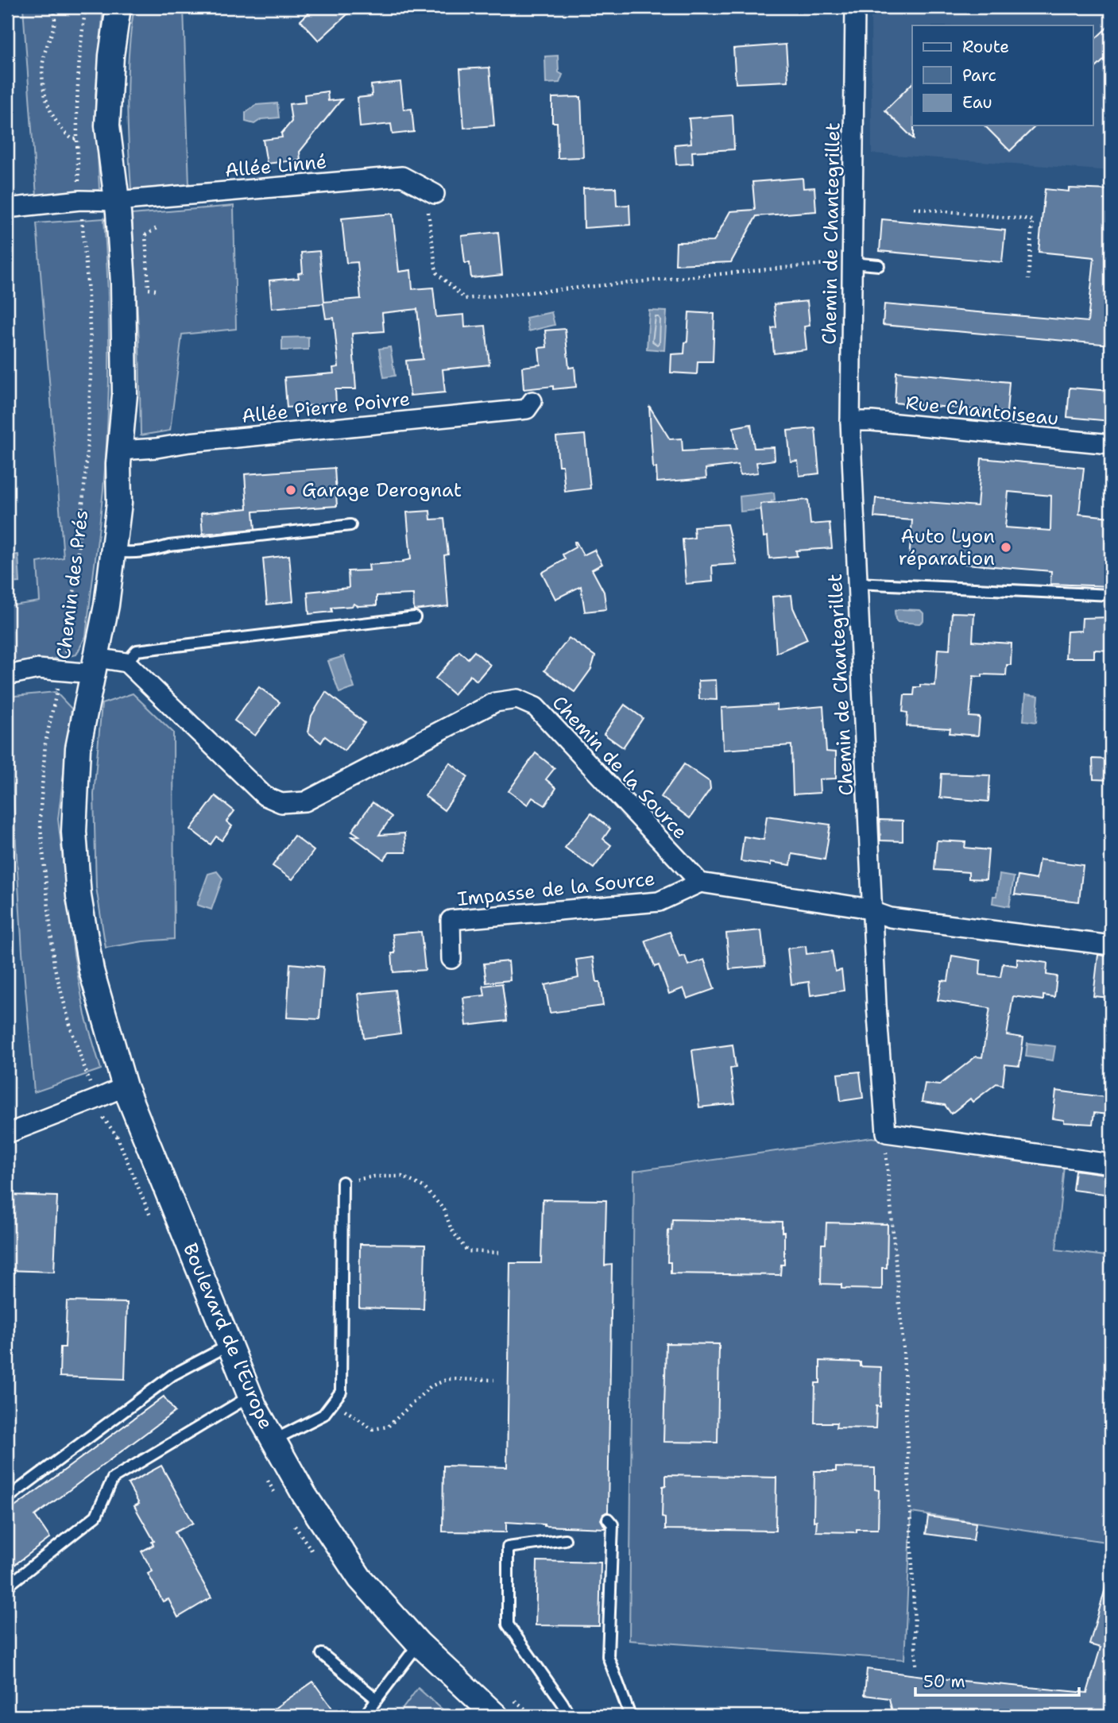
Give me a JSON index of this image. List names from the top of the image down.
{
  "streets": {
    "street": [
      "Allée Linné",
      "Chemin de Chantegrillet",
      "Allée Pierre Poivre",
      "Rue Chantoiseau",
      "Chemin des Prés",
      "Chemin de la Source",
      "Impasse de la Source",
      "Boulevard de l'Europe"
    ]
  },
  "crossings": [
    ["Allée Linné", "Chemin des Prés"],
    ["Chemin de Chantegrillet", "Rue Chantoiseau"],
    ["Allée Pierre Poivre", "Chemin des Prés"],
    ["Chemin des Prés", "Boulevard de l'Europe"],
    ["Chemin de la Source", "Impasse de la Source"]
  ],
  "places": ["Garage Derognat", "Auto Lyon réparation"],
  "legend": ["Route", "Parc", "Eau"],
  "scale_bar": "50 m"
}
